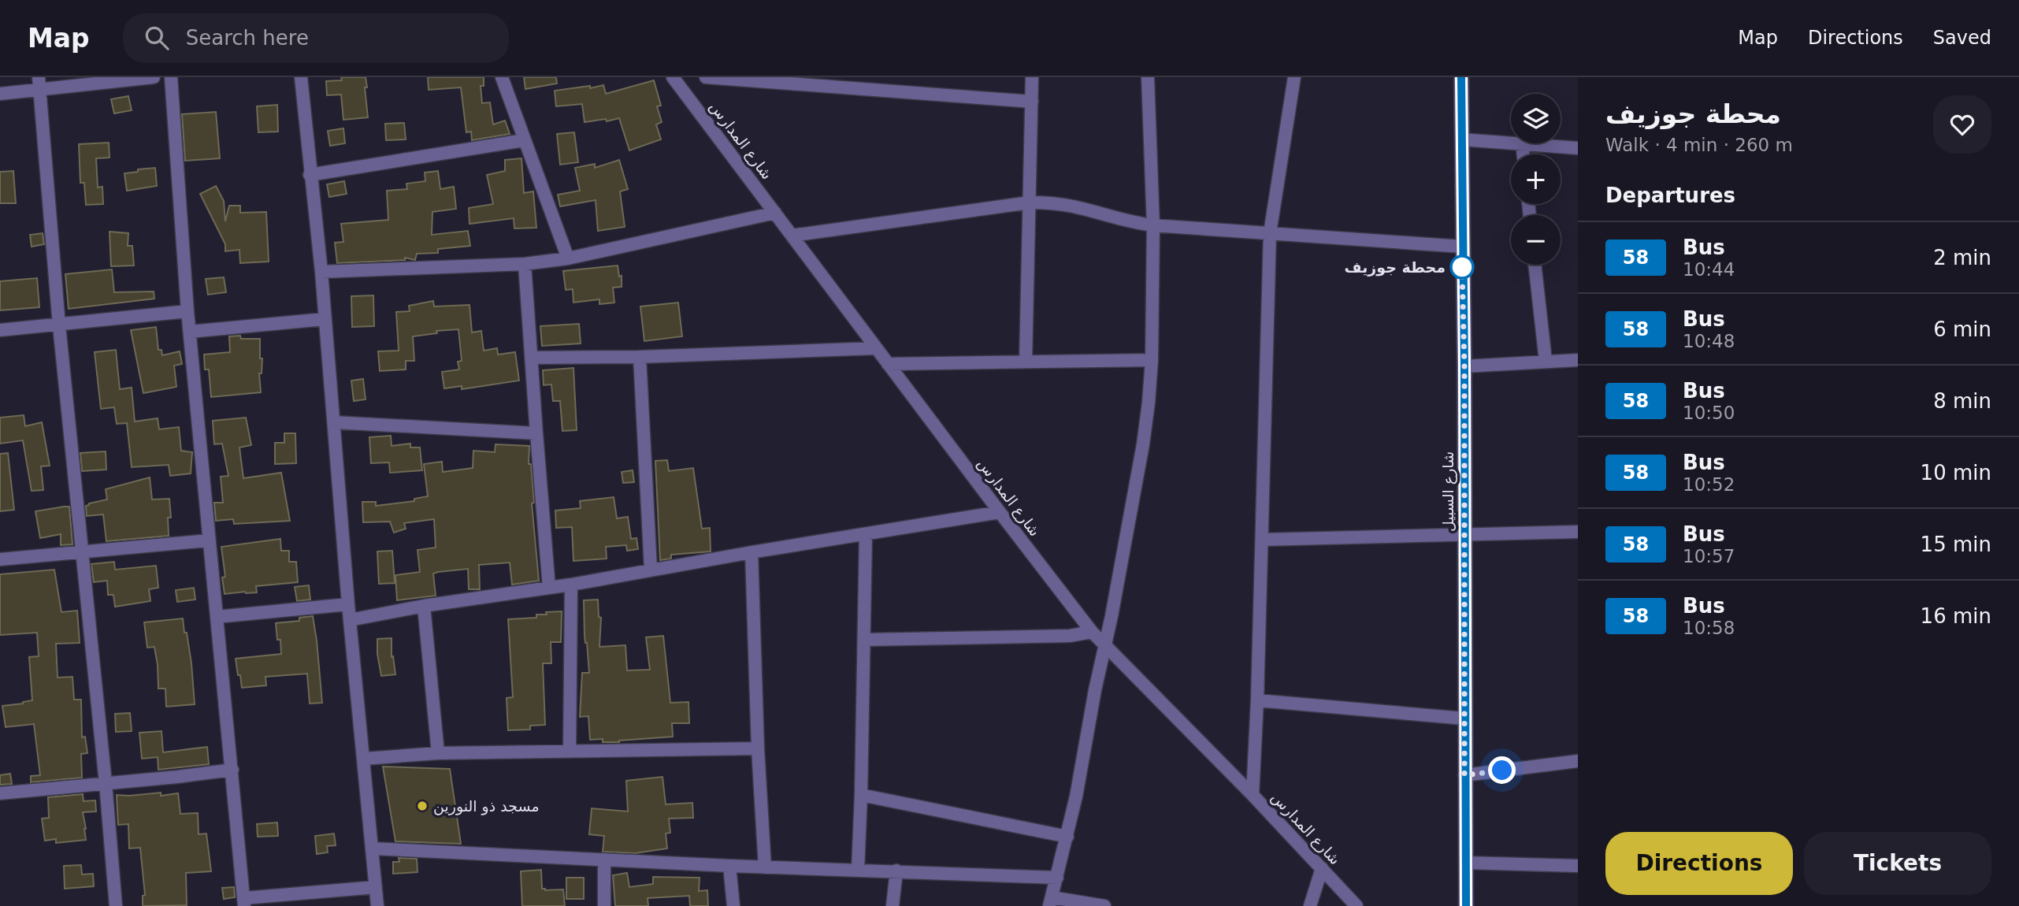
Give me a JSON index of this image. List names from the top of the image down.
{
  "streets": {
    "street": ["شارع المدارس", "شارع السبيل"]
  },
  "places": ["محطة جوزيف", "مسجد ذو النورين"],
  "lines": ["bus line 58"],
  "page": {
    "header": "Map",
    "search": "Search here",
    "nav": ["Map", "Directions", "Saved"],
    "heading": [
      ["محطة جوزيف", "Walk · 4 min · 260 m"],
      "Departures"
    ],
    "map_buttons": ["+", "−"],
    "list": [
      {
        "mark": "58",
        "name": "Bus",
        "note": "10:44",
        "value": "2 min"
      },
      {
        "mark": "58",
        "name": "Bus",
        "note": "10:48",
        "value": "6 min"
      },
      {
        "mark": "58",
        "name": "Bus",
        "note": "10:50",
        "value": "8 min"
      },
      {
        "mark": "58",
        "name": "Bus",
        "note": "10:52",
        "value": "10 min"
      },
      {
        "mark": "58",
        "name": "Bus",
        "note": "10:57",
        "value": "15 min"
      },
      {
        "mark": "58",
        "name": "Bus",
        "note": "10:58",
        "value": "16 min"
      }
    ],
    "buttons": ["Directions", "Tickets"]
  }
}
